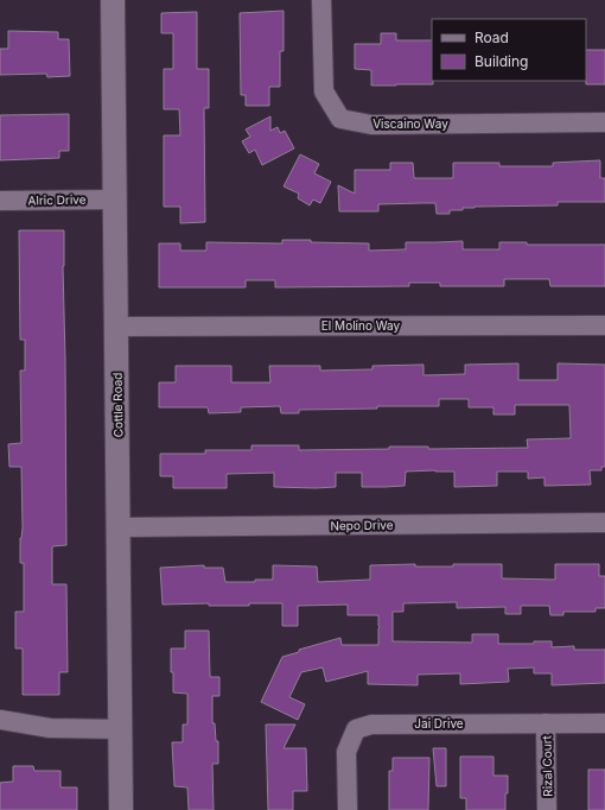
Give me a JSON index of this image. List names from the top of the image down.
{
  "streets": {
    "street": [
      "Viscaino Way",
      "Alric Drive",
      "El Molino Way",
      "Cottle Road",
      "Nepo Drive",
      "Jai Drive",
      "Rizal Court"
    ]
  },
  "crossings": [
    ["Alric Drive", "Cottle Road"],
    ["El Molino Way", "Cottle Road"],
    ["Cottle Road", "Nepo Drive"],
    ["Jai Drive", "Rizal Court"]
  ],
  "legend": ["Road", "Building"]
}
